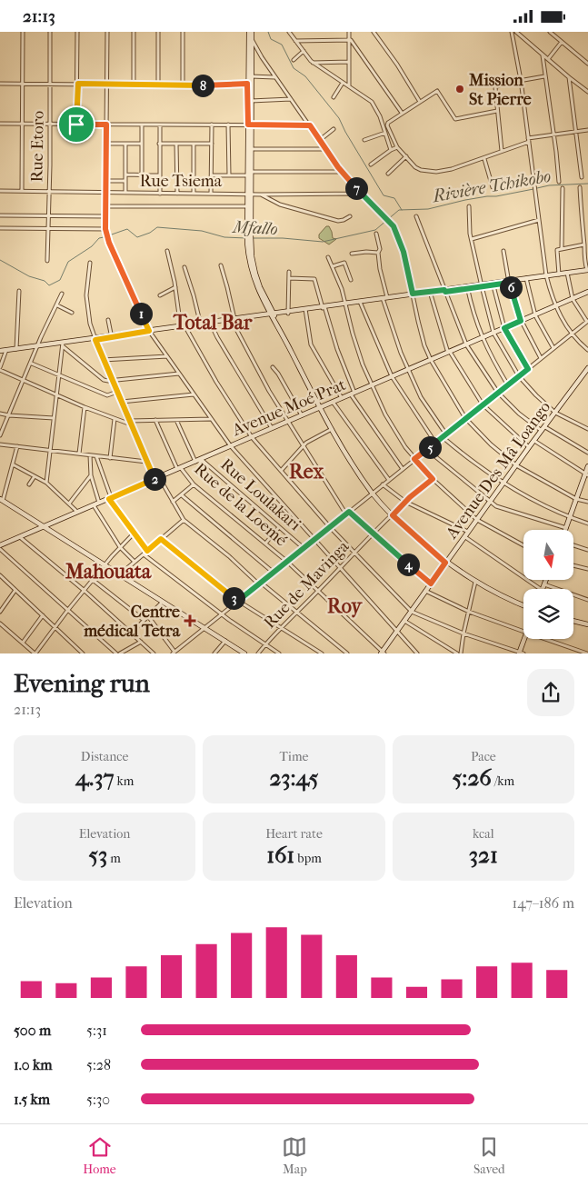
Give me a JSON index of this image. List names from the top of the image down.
{
  "streets": {
    "street": [
      "Rue Etoro",
      "Rue Tsiema",
      "Avenue Moé Prat",
      "Avenue Des Mâ Loango",
      "Rue Loulakari",
      "Rue de la Loemé",
      "Rue de Mavinga"
    ]
  },
  "crossings": [
    ["Rue Etoro", "Rue Tsiema"],
    ["Avenue Moé Prat", "Rue Loulakari"],
    ["Avenue Moé Prat", "Rue de la Loemé"],
    ["Avenue Des Mâ Loango", "Rue de la Loemé"],
    ["Rue de la Loemé", "Rue de Mavinga"]
  ],
  "districts": [
    "Total Bar",
    "Rex",
    "Mahouata",
    "Roy"
  ],
  "water": ["Rivière Tchikobo", "Mfallo"],
  "places": {
    "other": ["Mission St Pierre"],
    "health": ["Centre médical Tetra"]
  },
  "north": "bottom",
  "page": {
    "status": "21:13",
    "pins": [
      "8",
      "7",
      "6",
      "1",
      "5",
      "2",
      "4",
      "3"
    ],
    "heading": ["Evening run", "21:13"],
    "stats": [
      ["Distance", "4.37 km"],
      ["Time", "23:45"],
      ["Pace", "5:26 /km"],
      ["Elevation", "53 m"],
      ["Heart rate", "161 bpm"],
      ["kcal", "321"]
    ],
    "chart": ["Elevation", "147–186 m"],
    "list": [
      {
        "name": "500 m",
        "note": "5:31"
      },
      {
        "name": "1.0 km",
        "note": "5:28"
      },
      {
        "name": "1.5 km",
        "note": "5:30"
      }
    ],
    "tabs": ["Home", "Map", "Saved"]
  }
}
